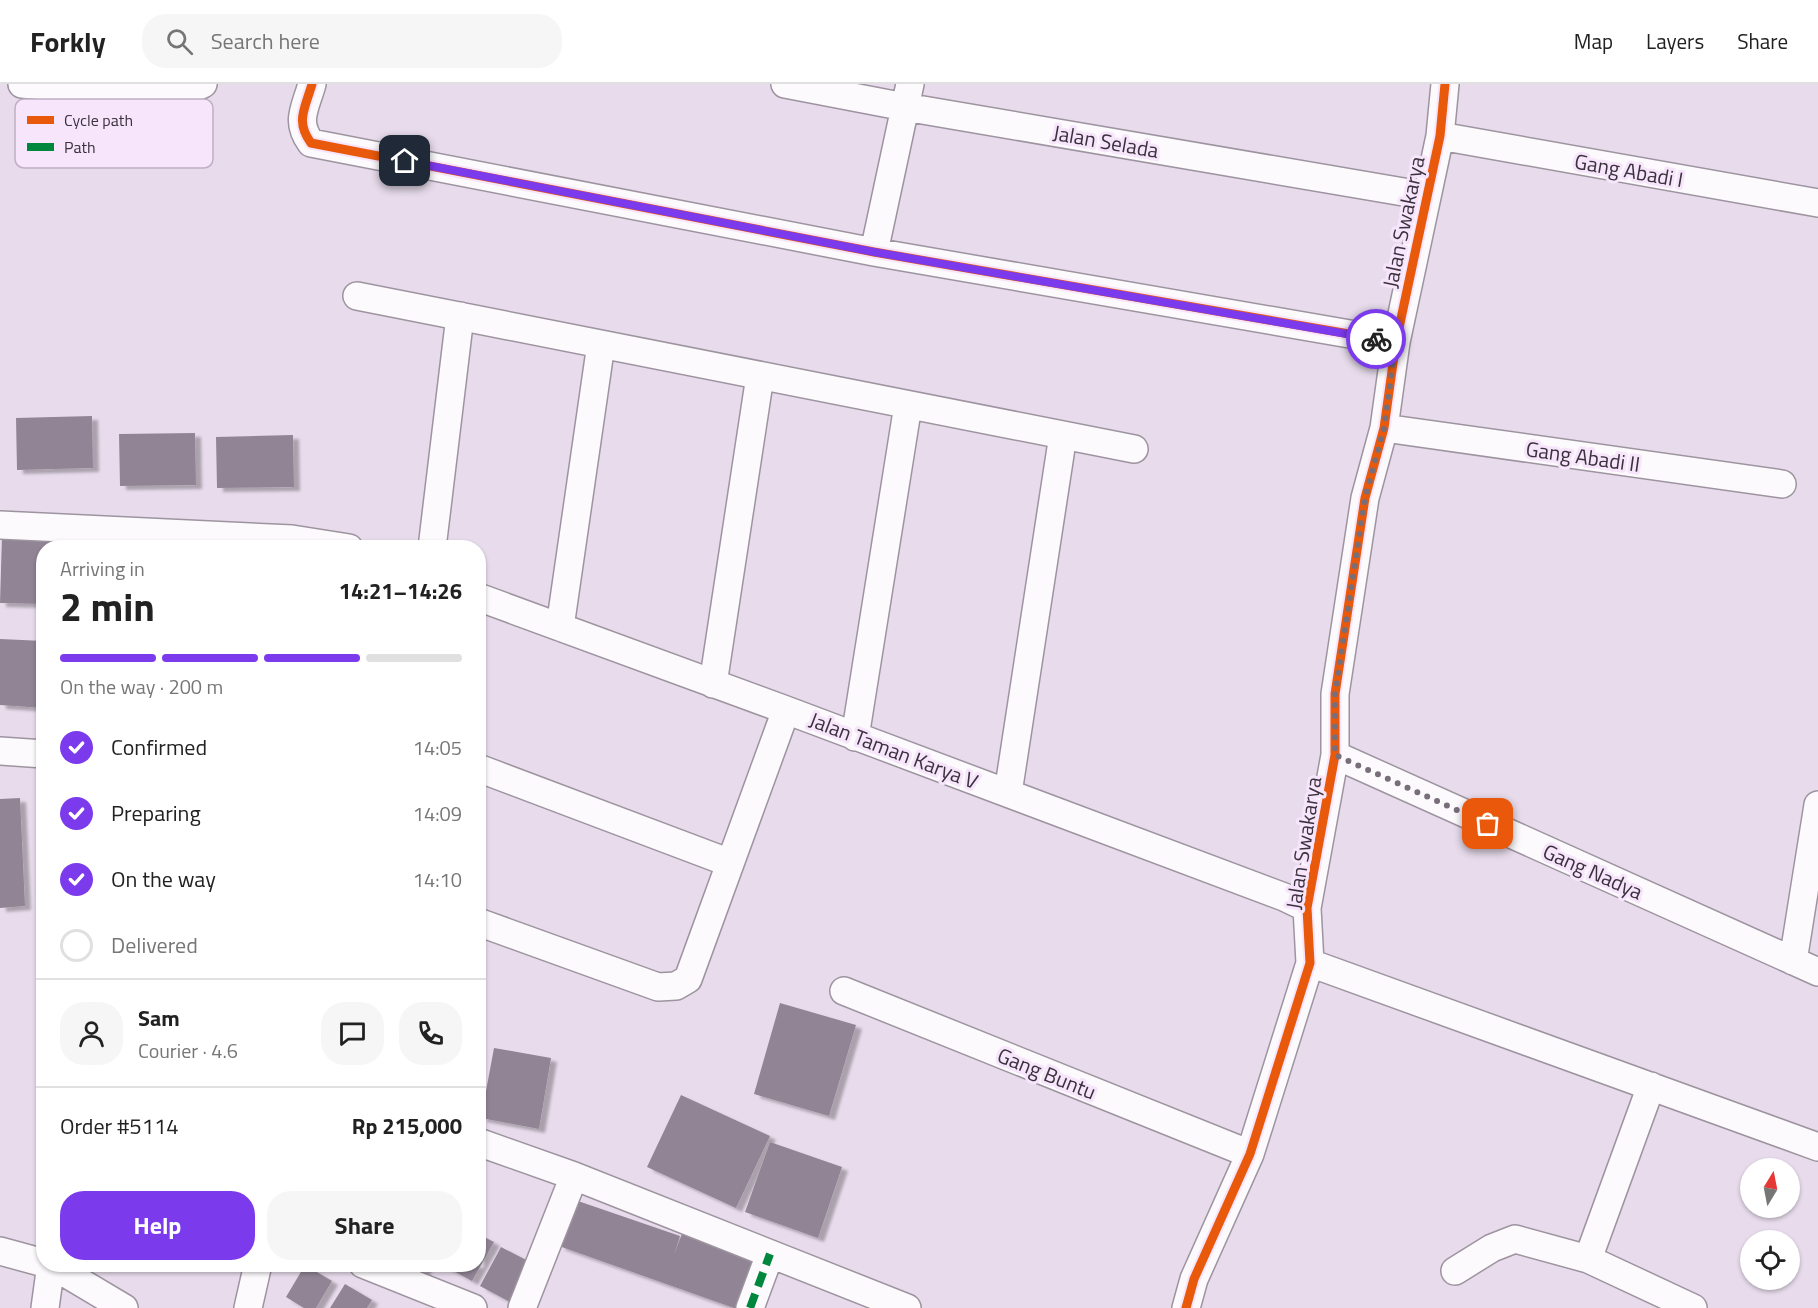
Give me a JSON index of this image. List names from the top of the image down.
{
  "streets": {
    "street": [
      "Jalan Selada",
      "Gang Abadi I",
      "Jalan Swakarya",
      "Gang Abadi II",
      "Jalan Taman Karya V",
      "Gang Nadya",
      "Gang Buntu"
    ]
  },
  "crossings": [
    ["Jalan Selada", "Jalan Swakarya"],
    ["Gang Abadi I", "Jalan Swakarya"],
    ["Jalan Swakarya", "Gang Abadi II"],
    ["Jalan Swakarya", "Jalan Taman Karya V"],
    ["Jalan Swakarya", "Gang Nadya"],
    ["Jalan Swakarya", "Gang Buntu"]
  ],
  "legend": ["Cycle path", "Path"],
  "north": "top",
  "page": {
    "header": "Forkly",
    "search": "Search here",
    "nav": ["Map", "Layers", "Share"],
    "heading": ["2 min", "Arriving in", "14:21–14:26"],
    "panel": [
      "Sam",
      "Courier · 4.6",
      "Order #5114",
      "Rp 215,000"
    ],
    "bar": "On the way · 200 m",
    "list": [
      ["Confirmed", "14:05"],
      ["Preparing", "14:09"],
      ["On the way", "14:10"],
      "Delivered"
    ],
    "buttons": ["Help", "Share"]
  }
}
